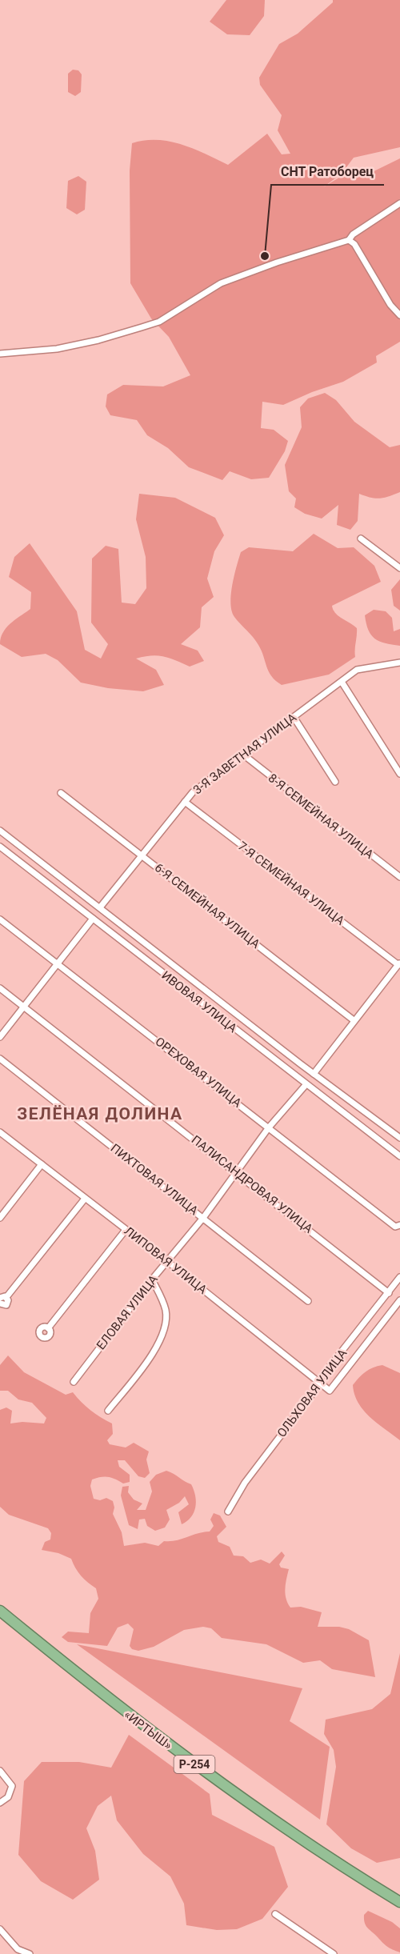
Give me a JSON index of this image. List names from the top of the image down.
{
  "streets": {
    "highway": ["«ИРТЫШ»", "Р-254"],
    "street": [
      "3-Я ЗАВЕТНАЯ УЛИЦА",
      "8-Я СЕМЕЙНАЯ УЛИЦА",
      "7-Я СЕМЕЙНАЯ УЛИЦА",
      "6-Я СЕМЕЙНАЯ УЛИЦА",
      "ИВОВАЯ УЛИЦА",
      "ОРЕХОВАЯ УЛИЦА",
      "ПИХТОВАЯ УЛИЦА",
      "ПАЛИСАНДРОВАЯ УЛИЦА",
      "ЛИПОВАЯ УЛИЦА",
      "ЕЛОВАЯ УЛИЦА",
      "ОЛЬХОВАЯ УЛИЦА"
    ]
  },
  "crossings": [
    ["3-Я ЗАВЕТНАЯ УЛИЦА", "8-Я СЕМЕЙНАЯ УЛИЦА"],
    ["3-Я ЗАВЕТНАЯ УЛИЦА", "7-Я СЕМЕЙНАЯ УЛИЦА"],
    ["3-Я ЗАВЕТНАЯ УЛИЦА", "6-Я СЕМЕЙНАЯ УЛИЦА"],
    ["3-Я ЗАВЕТНАЯ УЛИЦА", "ИВОВАЯ УЛИЦА"],
    ["ИВОВАЯ УЛИЦА", "ЕЛОВАЯ УЛИЦА"],
    ["ОРЕХОВАЯ УЛИЦА", "ЕЛОВАЯ УЛИЦА"],
    ["ПИХТОВАЯ УЛИЦА", "ЕЛОВАЯ УЛИЦА"],
    ["ПАЛИСАНДРОВАЯ УЛИЦА", "ЕЛОВАЯ УЛИЦА"],
    ["ПАЛИСАНДРОВАЯ УЛИЦА", "ОЛЬХОВАЯ УЛИЦА"],
    ["ЛИПОВАЯ УЛИЦА", "ЕЛОВАЯ УЛИЦА"],
    ["ЛИПОВАЯ УЛИЦА", "ОЛЬХОВАЯ УЛИЦА"]
  ],
  "districts": ["ЗЕЛЁНАЯ ДОЛИНА"],
  "places": ["СНТ Ратоборец"]
}
